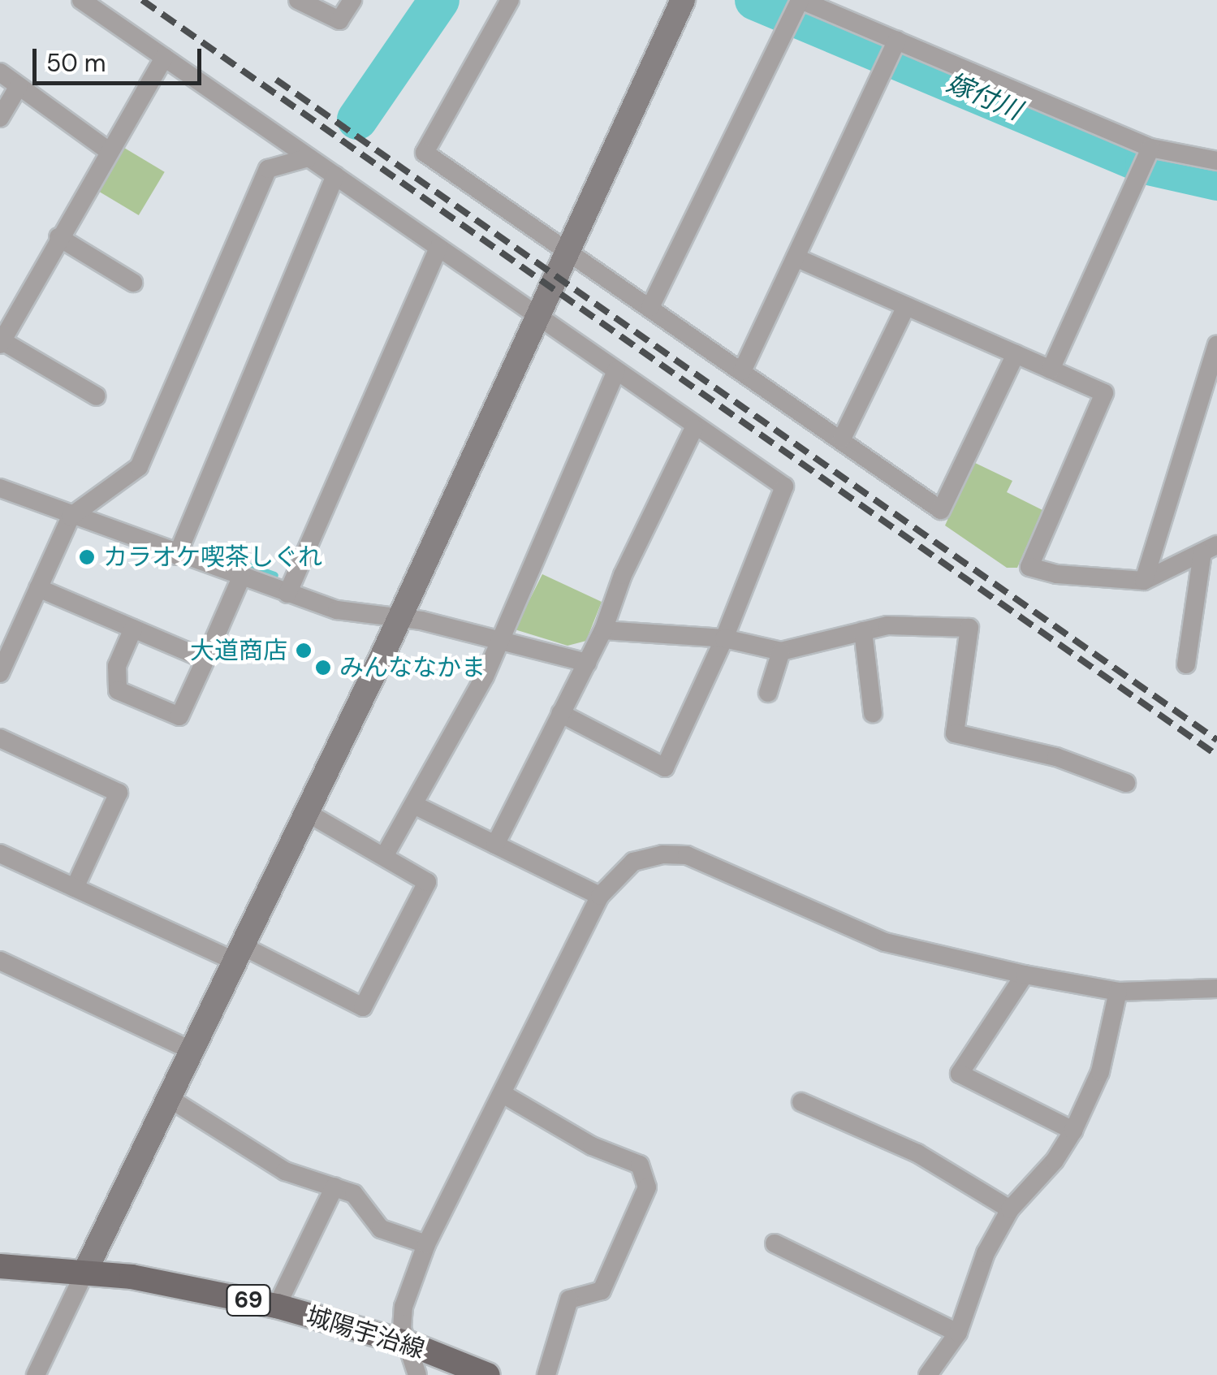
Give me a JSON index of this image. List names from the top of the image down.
{
  "streets": {
    "main road": ["69", "城陽宇治線"]
  },
  "water": ["嫁付川"],
  "places": ["カラオケ喫茶しぐれ", "大道商店", "みんななかま"],
  "scale_bar": "50 m"
}
